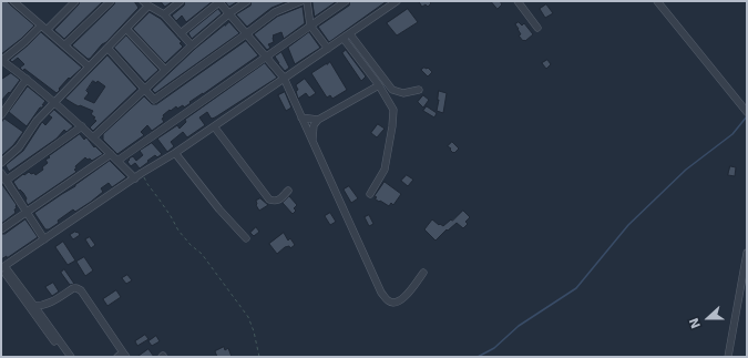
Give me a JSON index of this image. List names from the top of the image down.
{
  "north": "left"
}
